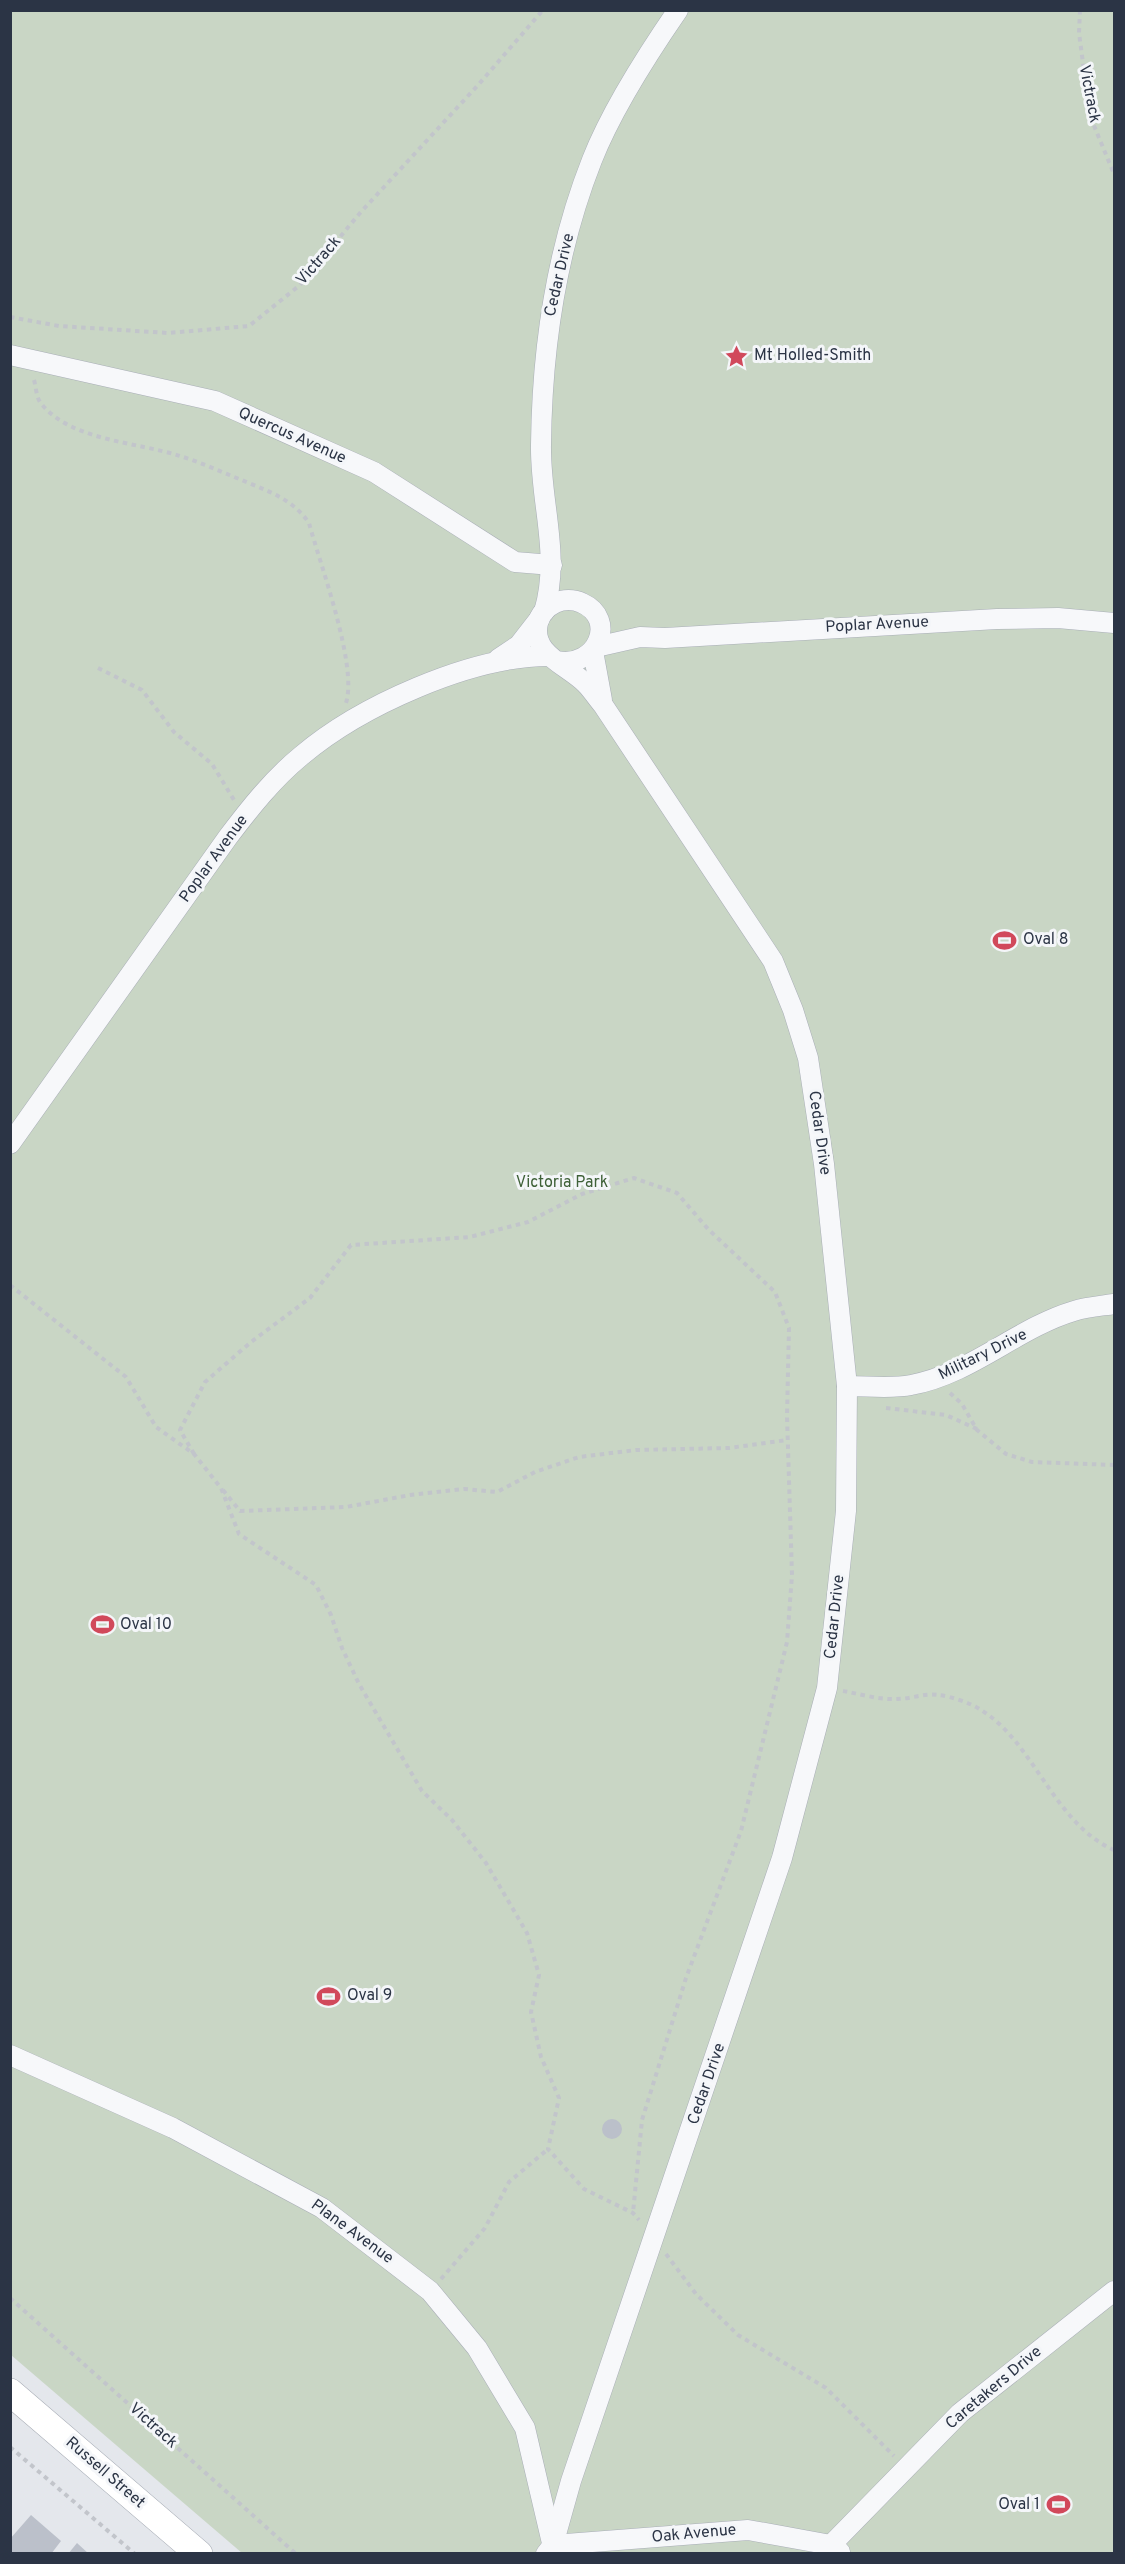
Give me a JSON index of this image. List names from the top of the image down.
{
  "streets": {
    "main road": ["Russell Street"],
    "street": [
      "Cedar Drive",
      "Quercus Avenue",
      "Poplar Avenue",
      "Military Drive",
      "Plane Avenue",
      "Caretakers Drive",
      "Oak Avenue"
    ],
    "path": ["Victrack"]
  },
  "crossings": [
    ["Cedar Drive", "Quercus Avenue"],
    ["Cedar Drive", "Poplar Avenue"],
    ["Cedar Drive", "Military Drive"],
    ["Cedar Drive", "Plane Avenue"],
    ["Cedar Drive", "Oak Avenue"],
    ["Plane Avenue", "Oak Avenue"],
    ["Caretakers Drive", "Oak Avenue"]
  ],
  "parks": ["Victoria Park"],
  "places": {
    "place": ["Mt Holled-Smith"],
    "sports": [
      "Oval 8",
      "Oval 10",
      "Oval 9",
      "Oval 1"
    ]
  }
}
